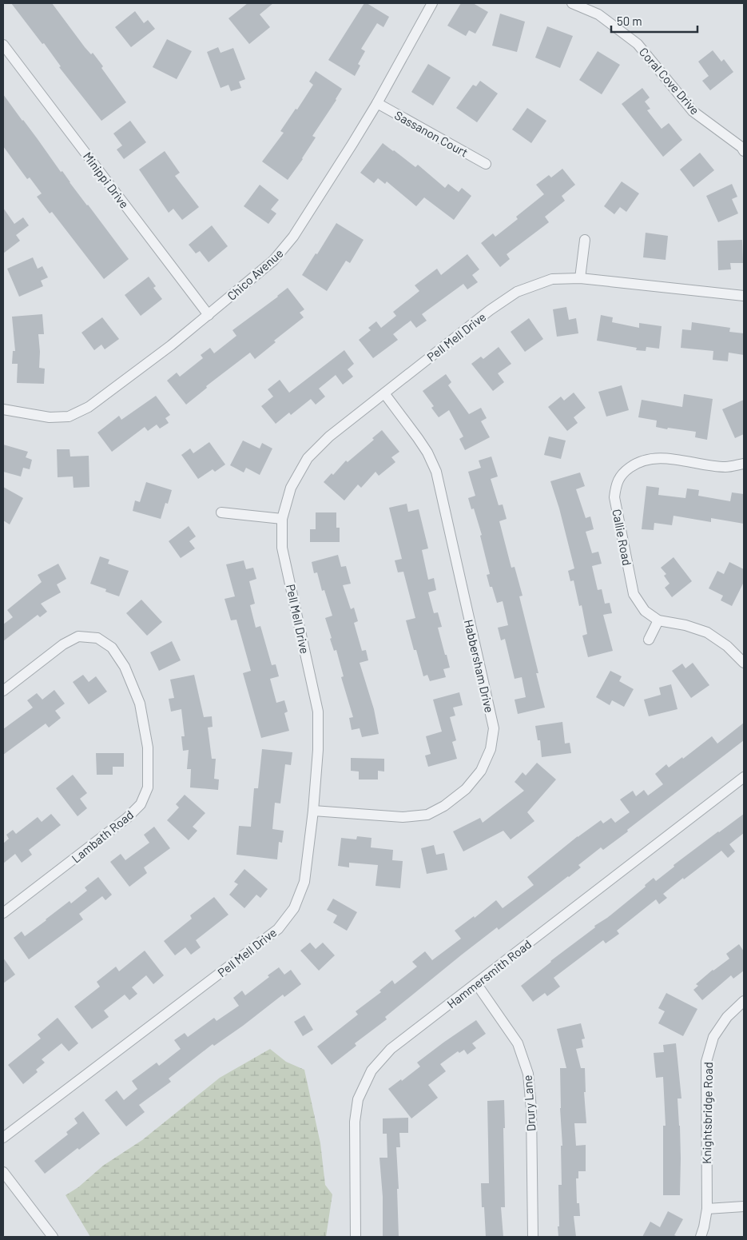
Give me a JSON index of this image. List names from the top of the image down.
{
  "streets": {
    "street": [
      "Coral Cove Drive",
      "Sassanon Court",
      "Minippi Drive",
      "Chico Avenue",
      "Pell Mell Drive",
      "Callie Road",
      "Habbersham Drive",
      "Lambath Road",
      "Hammersmith Road",
      "Drury Lane",
      "Knightsbridge Road"
    ]
  },
  "crossings": [
    ["Sassanon Court", "Chico Avenue"],
    ["Minippi Drive", "Chico Avenue"],
    ["Pell Mell Drive", "Habbersham Drive"],
    ["Hammersmith Road", "Drury Lane"]
  ],
  "scale_bar": "50 m"
}
